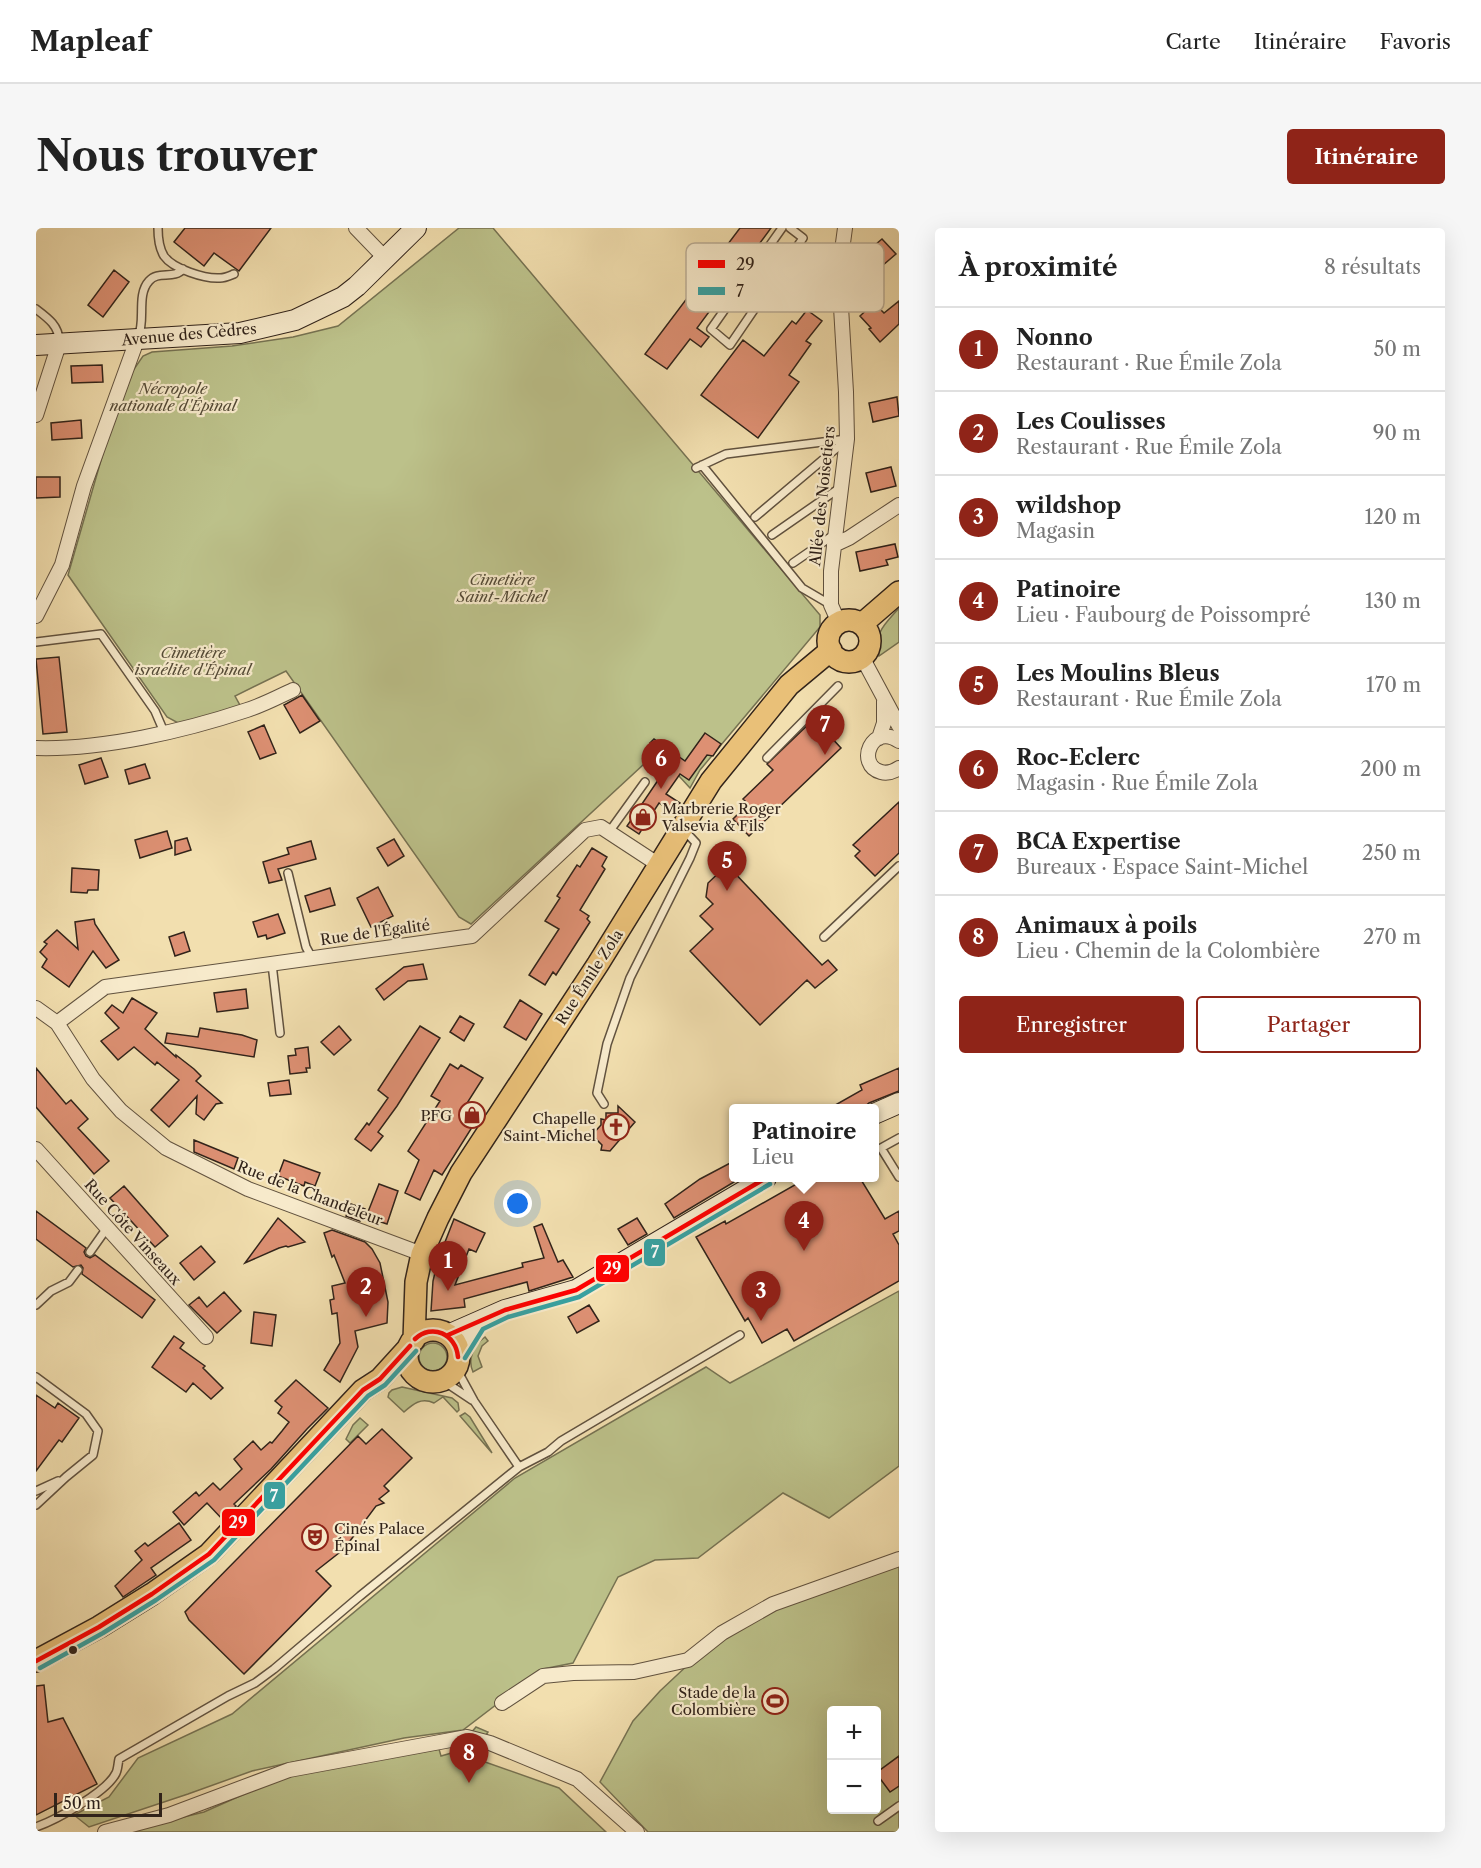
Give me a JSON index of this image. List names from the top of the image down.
{
  "streets": {
    "main road": ["Avenue des Cèdres", "Rue Émile Zola"],
    "street": [
      "Allée des Noisetiers",
      "Rue de l'Égalité",
      "Rue de la Chandeleur",
      "Rue Côte Vinseaux"
    ]
  },
  "crossings": [
    ["Allée des Noisetiers", "Rue Émile Zola"],
    ["Rue de l'Égalité", "Rue de la Chandeleur"],
    ["Rue Émile Zola", "Rue de la Chandeleur"]
  ],
  "parks": ["Nécropole nationale d'Épinal", "Cimetière Saint-Michel", "Cimetière israélite d'Épinal"],
  "places": {
    "shop": ["Marbrerie Roger Valsevia & Fils", "PFG"],
    "church": ["Chapelle Saint-Michel"],
    "theatre": ["Cinés Palace Épinal"],
    "sports": ["Stade de la Colombière"]
  },
  "lines": ["transit line 29", "transit line 7"],
  "legend": ["29", "7"],
  "scale_bar": "50 m",
  "page": {
    "header": "Mapleaf",
    "nav": ["Carte", "Itinéraire", "Favoris"],
    "buttons": [
      "Itinéraire",
      ["Enregistrer", "Partager"]
    ],
    "title": "Nous trouver",
    "heading": ["À proximité", "8 résultats"],
    "list": [
      {
        "mark": "1",
        "name": "Nonno",
        "note": "Restaurant · Rue Émile Zola",
        "value": "50 m"
      },
      {
        "mark": "2",
        "name": "Les Coulisses",
        "note": "Restaurant · Rue Émile Zola",
        "value": "90 m"
      },
      {
        "mark": "3",
        "name": "wildshop",
        "note": "Magasin",
        "value": "120 m"
      },
      {
        "mark": "4",
        "name": "Patinoire",
        "note": "Lieu · Faubourg de Poissompré",
        "value": "130 m"
      },
      {
        "mark": "5",
        "name": "Les Moulins Bleus",
        "note": "Restaurant · Rue Émile Zola",
        "value": "170 m"
      },
      {
        "mark": "6",
        "name": "Roc-Eclerc",
        "note": "Magasin · Rue Émile Zola",
        "value": "200 m"
      },
      {
        "mark": "7",
        "name": "BCA Expertise",
        "note": "Bureaux · Espace Saint-Michel",
        "value": "250 m"
      },
      {
        "mark": "8",
        "name": "Animaux à poils",
        "note": "Lieu · Chemin de la Colombière",
        "value": "270 m"
      }
    ],
    "pins": [
      "7",
      "6",
      "5",
      "4",
      "1",
      "2",
      "3",
      "8"
    ],
    "popup": ["Patinoire", "Lieu"],
    "map_buttons": ["+", "−"],
    "scale": "50 m"
  }
}
